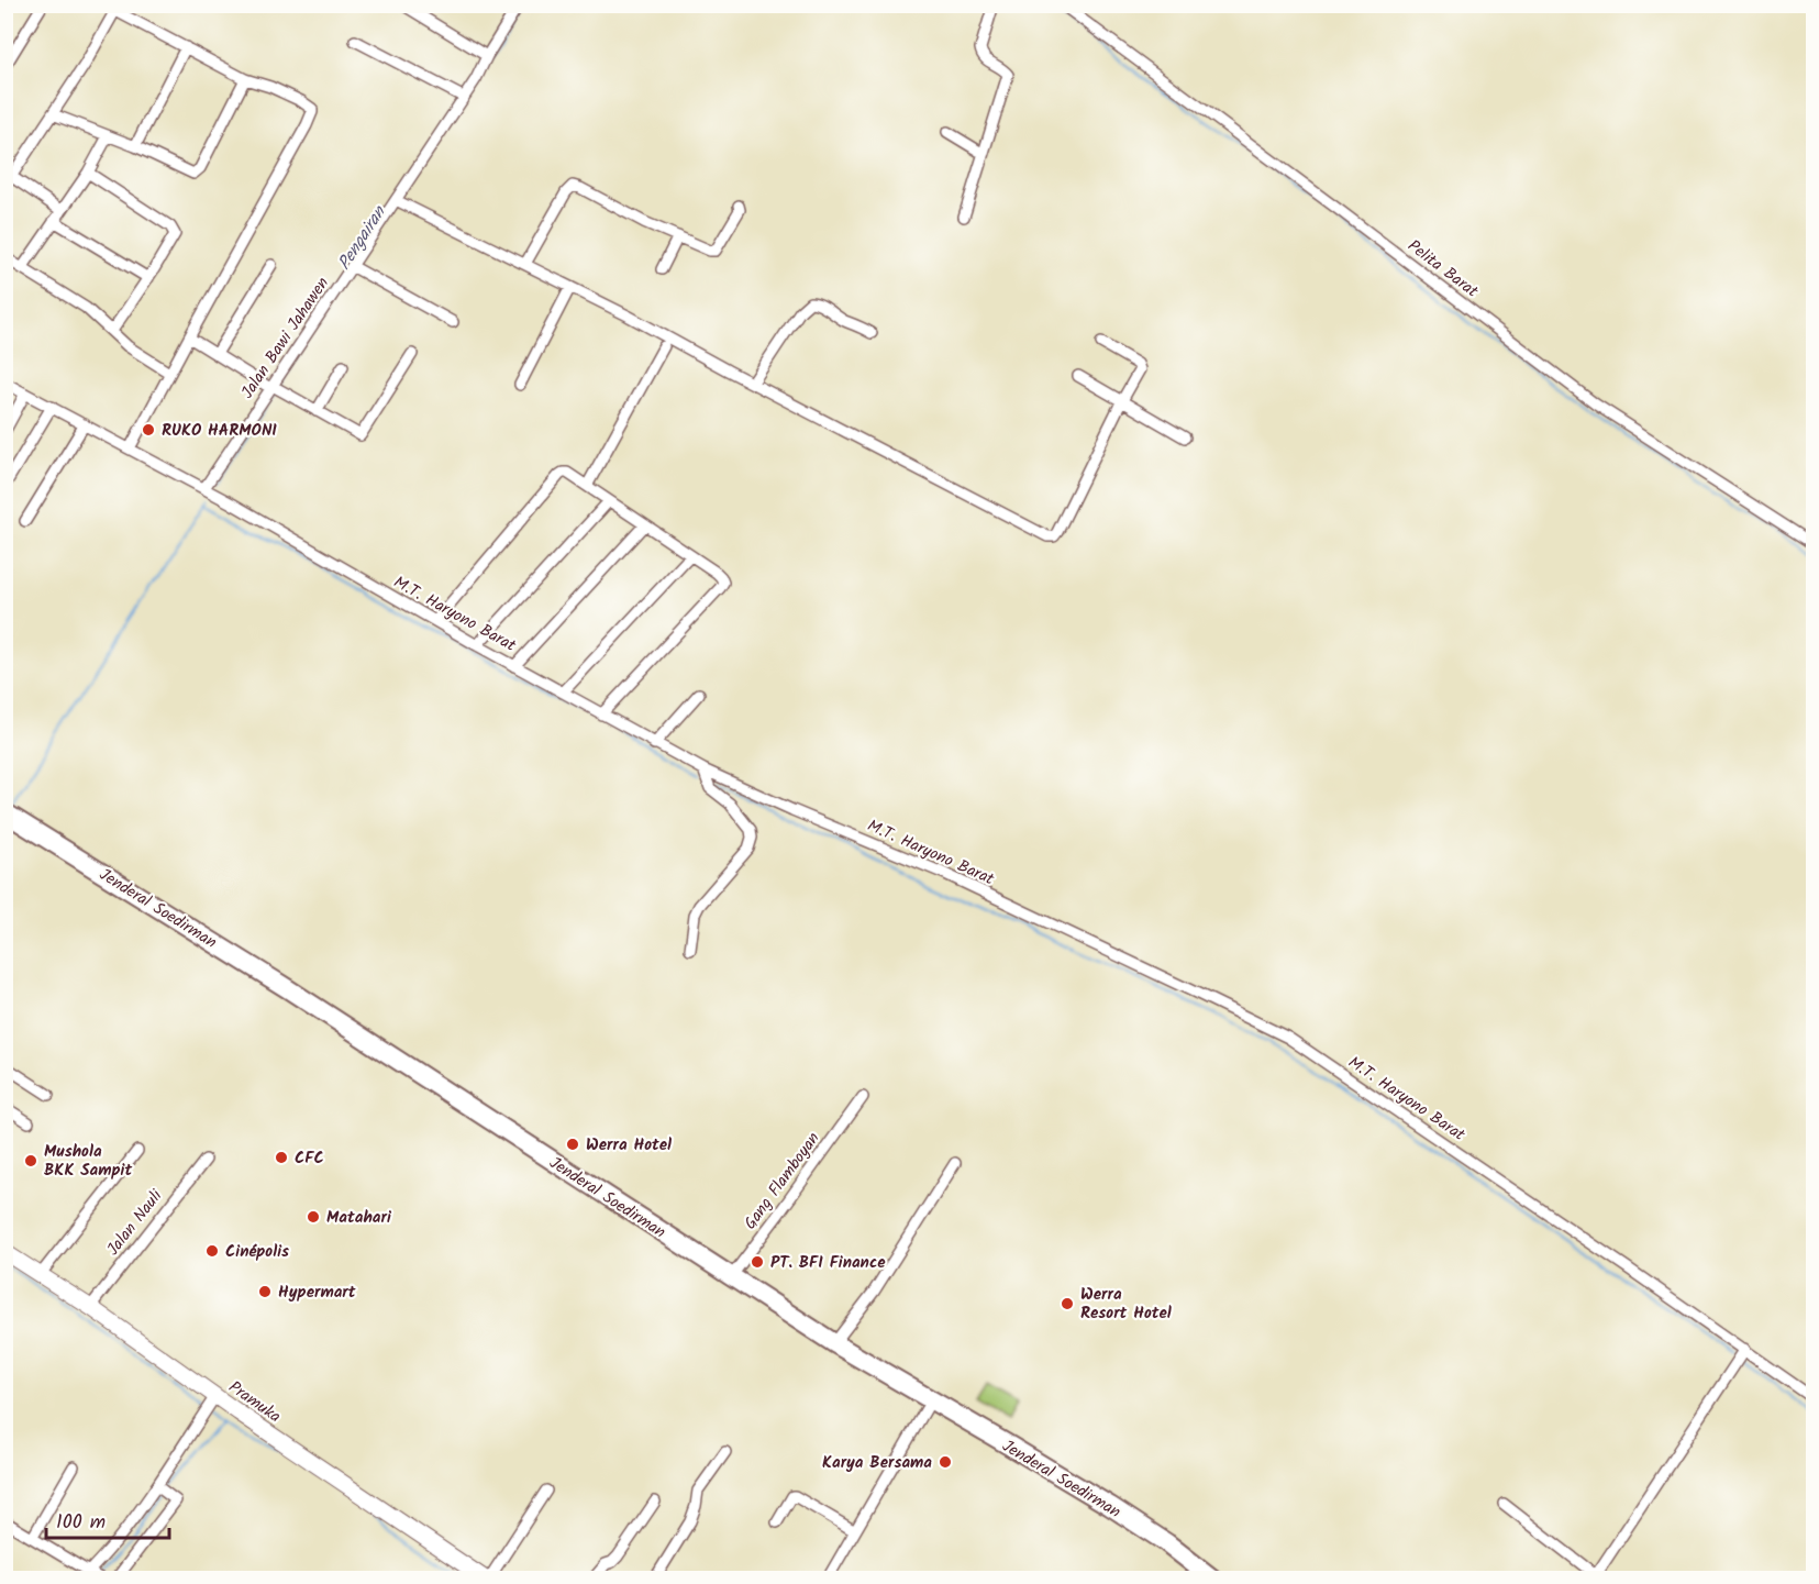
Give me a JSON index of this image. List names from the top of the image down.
{
  "streets": {
    "highway": ["Jenderal Soedirman"],
    "street": [
      "Pelita Barat",
      "Jalan Bawi Jahawen",
      "M.T. Haryono Barat",
      "Gang Flamboyan",
      "Jalan Nauli",
      "Pramuka"
    ]
  },
  "crossings": [
    ["Jalan Bawi Jahawen", "M.T. Haryono Barat"],
    ["Jenderal Soedirman", "Gang Flamboyan"],
    ["Jalan Nauli", "Pramuka"]
  ],
  "water": ["Pengairan"],
  "places": [
    "RUKO HARMONI",
    "Werra Hotel",
    "CFC",
    "Mushola BKK Sampit",
    "Matahari",
    "Cinépolis",
    "PT. BFI Finance",
    "Hypermart",
    "Werra Resort Hotel",
    "Karya Bersama"
  ],
  "scale_bar": "100 m"
}
